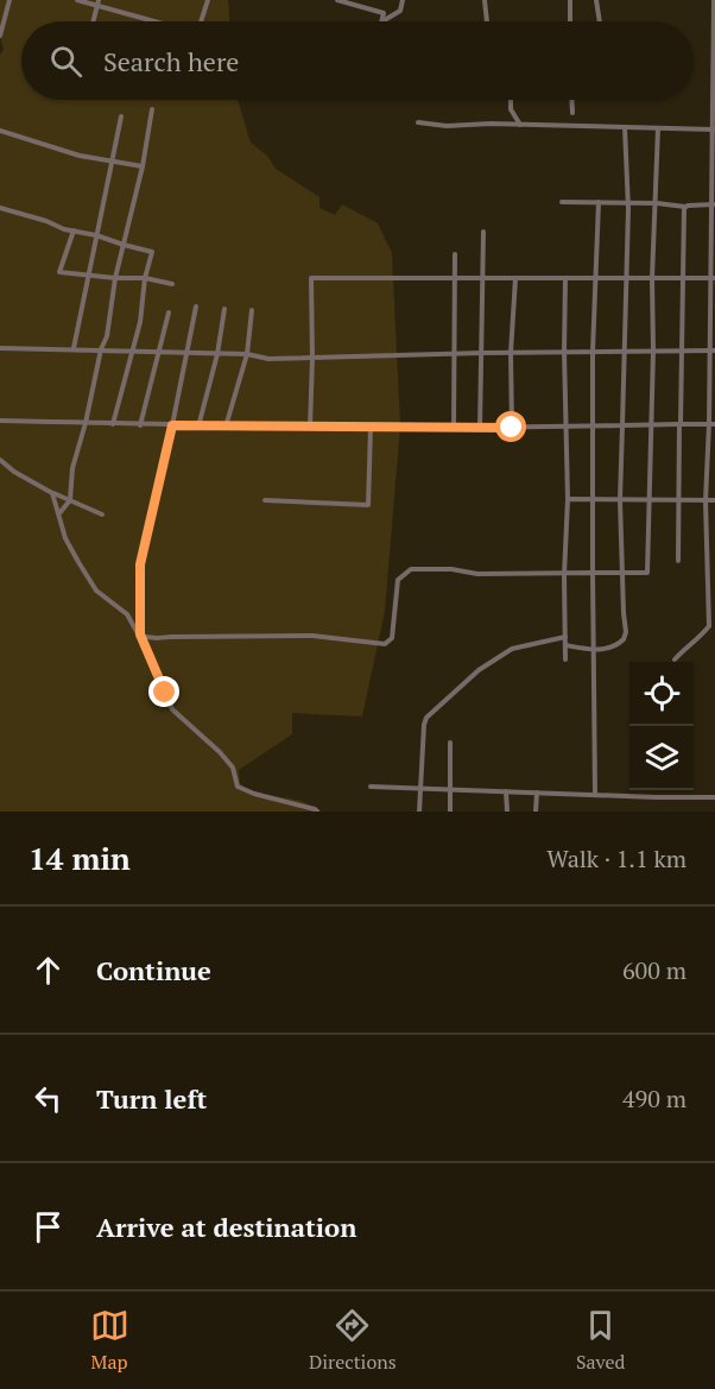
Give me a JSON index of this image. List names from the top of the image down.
{
  "page": {
    "search": "Search here",
    "heading": ["14 min", "Walk · 1.1 km"],
    "list": [
      ["Continue", "600 m"],
      ["Turn left", "490 m"],
      "Arrive at destination"
    ],
    "nav": ["Map", "Directions", "Saved"]
  }
}
